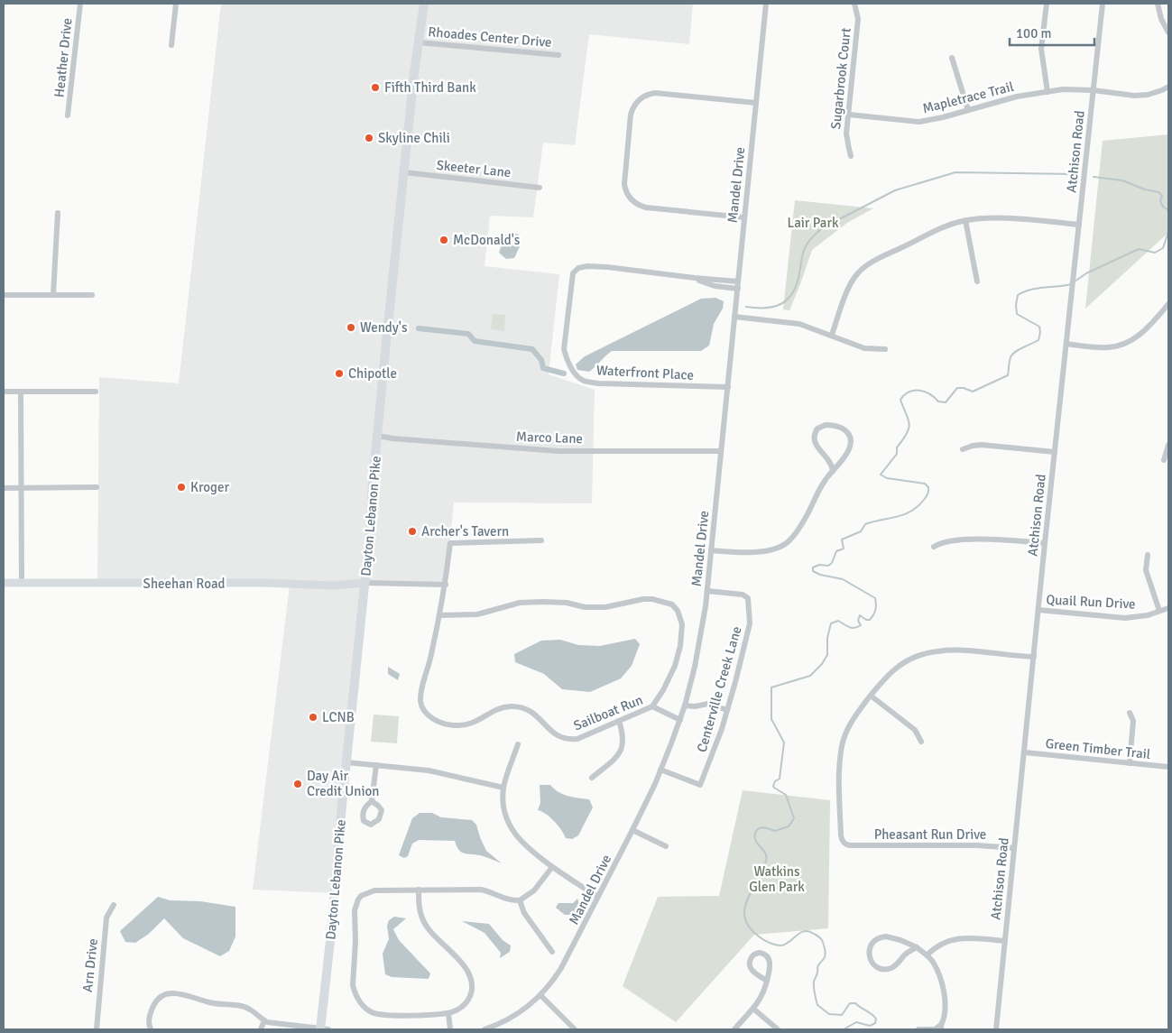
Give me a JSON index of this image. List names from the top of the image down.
{
  "streets": {
    "main road": ["Dayton Lebanon Pike"],
    "street": [
      "Rhoades Center Drive",
      "Heather Drive",
      "Sugarbrook Court",
      "Mapletrace Trail",
      "Atchison Road",
      "Skeeter Lane",
      "Mandel Drive",
      "Waterfront Place",
      "Marco Lane",
      "Sheehan Road",
      "Quail Run Drive",
      "Centerville Creek Lane",
      "Sailboat Run",
      "Green Timber Trail",
      "Pheasant Run Drive",
      "Arn Drive"
    ]
  },
  "crossings": [
    ["Rhoades Center Drive", "Dayton Lebanon Pike"],
    ["Sugarbrook Court", "Mapletrace Trail"],
    ["Mapletrace Trail", "Atchison Road"],
    ["Atchison Road", "Quail Run Drive"],
    ["Atchison Road", "Green Timber Trail"],
    ["Atchison Road", "Pheasant Run Drive"],
    ["Skeeter Lane", "Dayton Lebanon Pike"],
    ["Mandel Drive", "Waterfront Place"],
    ["Mandel Drive", "Marco Lane"],
    ["Mandel Drive", "Centerville Creek Lane"],
    ["Marco Lane", "Dayton Lebanon Pike"],
    ["Dayton Lebanon Pike", "Sheehan Road"]
  ],
  "parks": ["Lair Park", "Watkins Glen Park"],
  "places": [
    "Fifth Third Bank",
    "Skyline Chili",
    "McDonald's",
    "Wendy's",
    "Chipotle",
    "Kroger",
    "Archer's Tavern",
    "LCNB",
    "Day Air Credit Union"
  ],
  "scale_bar": "100 m"
}
